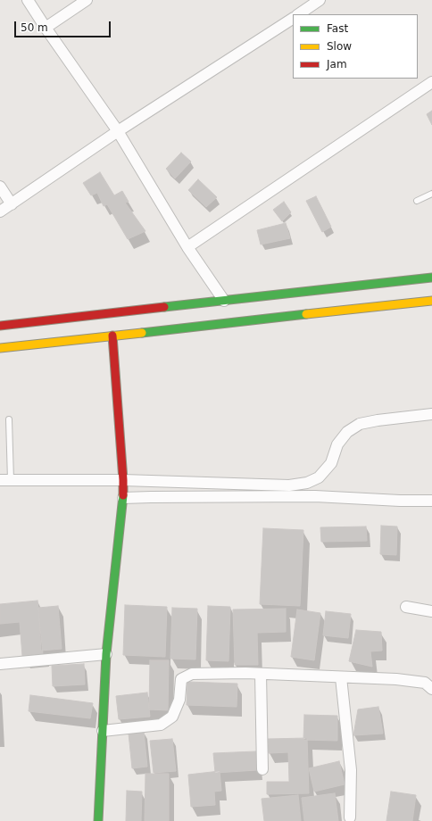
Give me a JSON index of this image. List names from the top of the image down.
{
  "legend": ["Fast", "Slow", "Jam"],
  "scale_bar": "50 m"
}
